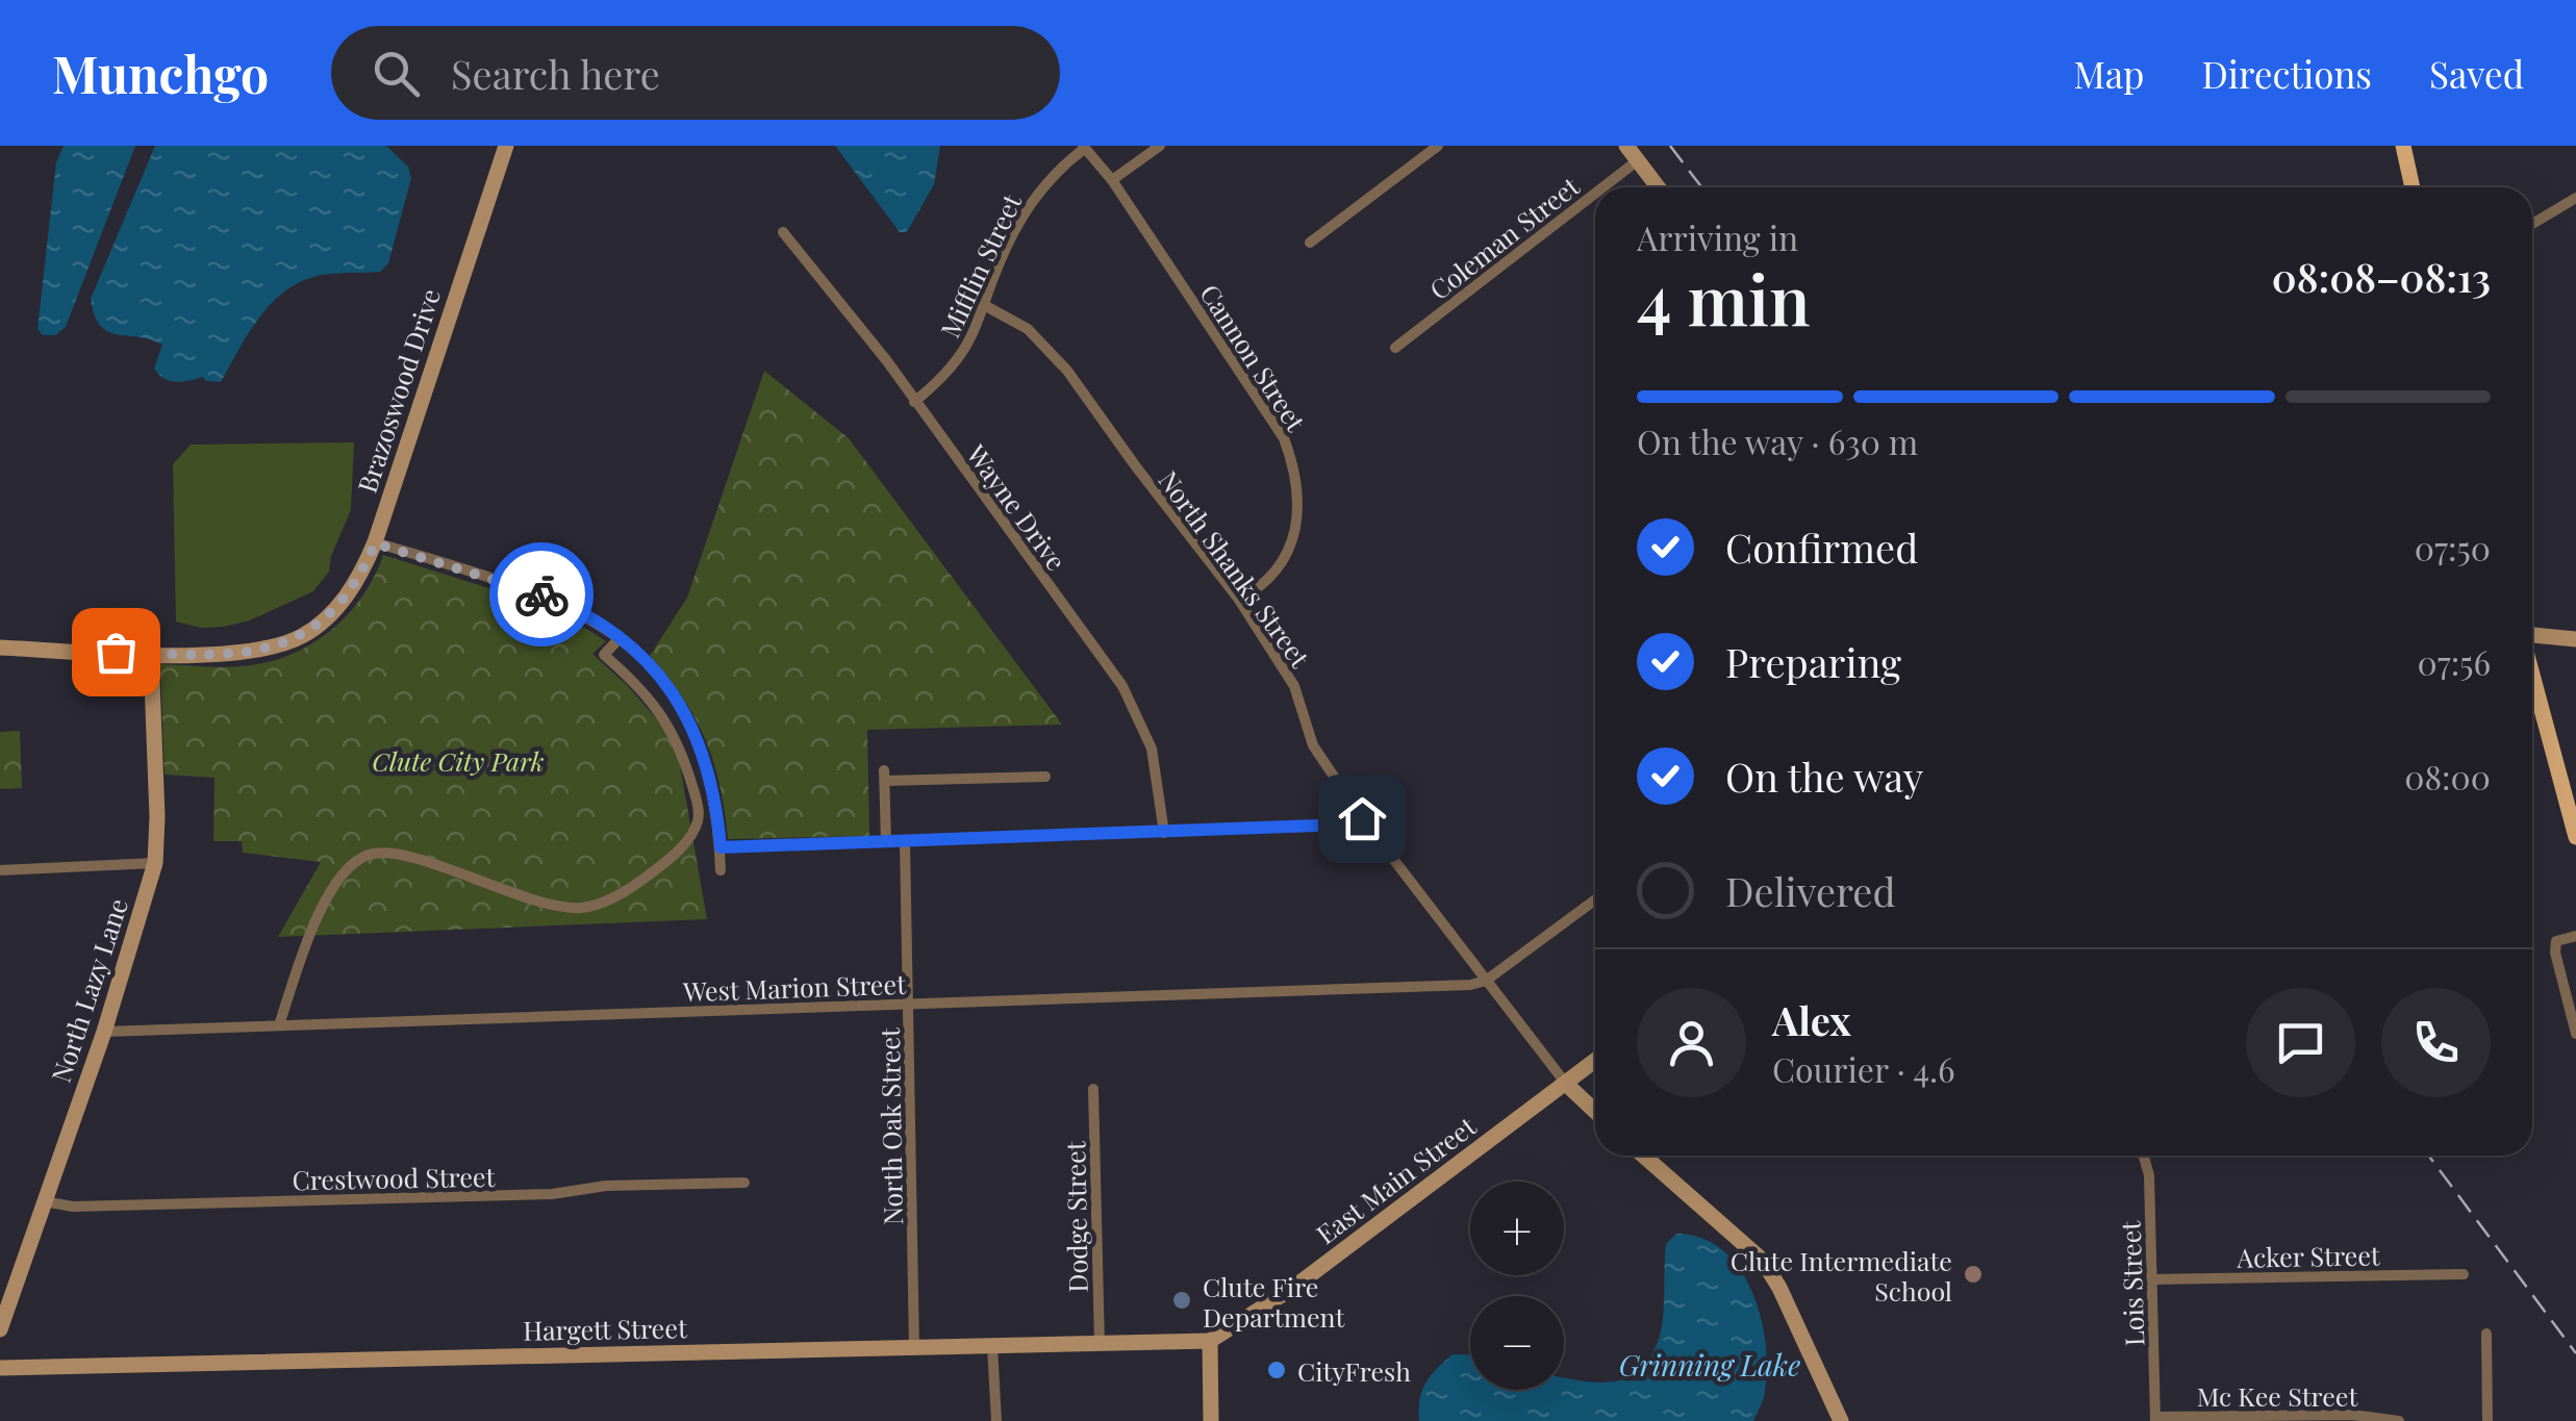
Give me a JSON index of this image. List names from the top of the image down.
{
  "streets": {
    "street": [
      "Coleman Street",
      "Mifflin Street",
      "Cannon Street",
      "Brazoswood Drive",
      "Wayne Drive",
      "North Shanks Street",
      "West Marion Street",
      "North Lazy Lane",
      "North Oak Street",
      "Crestwood Street",
      "East Main Street",
      "Dodge Street",
      "Acker Street",
      "Lois Street",
      "Hargett Street",
      "Mc Kee Street"
    ]
  },
  "crossings": [
    ["Mifflin Street", "Cannon Street"],
    ["Mifflin Street", "Wayne Drive"],
    ["Mifflin Street", "North Shanks Street"],
    ["Cannon Street", "North Shanks Street"],
    ["Brazoswood Drive", "North Lazy Lane"],
    ["North Shanks Street", "West Marion Street"],
    ["North Shanks Street", "East Main Street"],
    ["West Marion Street", "North Lazy Lane"],
    ["West Marion Street", "North Oak Street"],
    ["North Lazy Lane", "Crestwood Street"],
    ["North Oak Street", "Hargett Street"],
    ["East Main Street", "Hargett Street"],
    ["Dodge Street", "Hargett Street"],
    ["Acker Street", "Lois Street"],
    ["Lois Street", "Mc Kee Street"]
  ],
  "water": ["Grinning Lake"],
  "parks": ["Clute City Park"],
  "places": ["Clute Intermediate School", "Clute Fire Department", "CityFresh"],
  "page": {
    "header": "Munchgo",
    "search": "Search here",
    "nav": ["Map", "Directions", "Saved"],
    "heading": ["4 min", "Arriving in", "08:08–08:13"],
    "panel": ["Alex", "Courier · 4.6"],
    "bar": "On the way · 630 m",
    "list": [
      ["Confirmed", "07:50"],
      ["Preparing", "07:56"],
      ["On the way", "08:00"],
      "Delivered"
    ],
    "map_buttons": ["+", "−"]
  }
}
